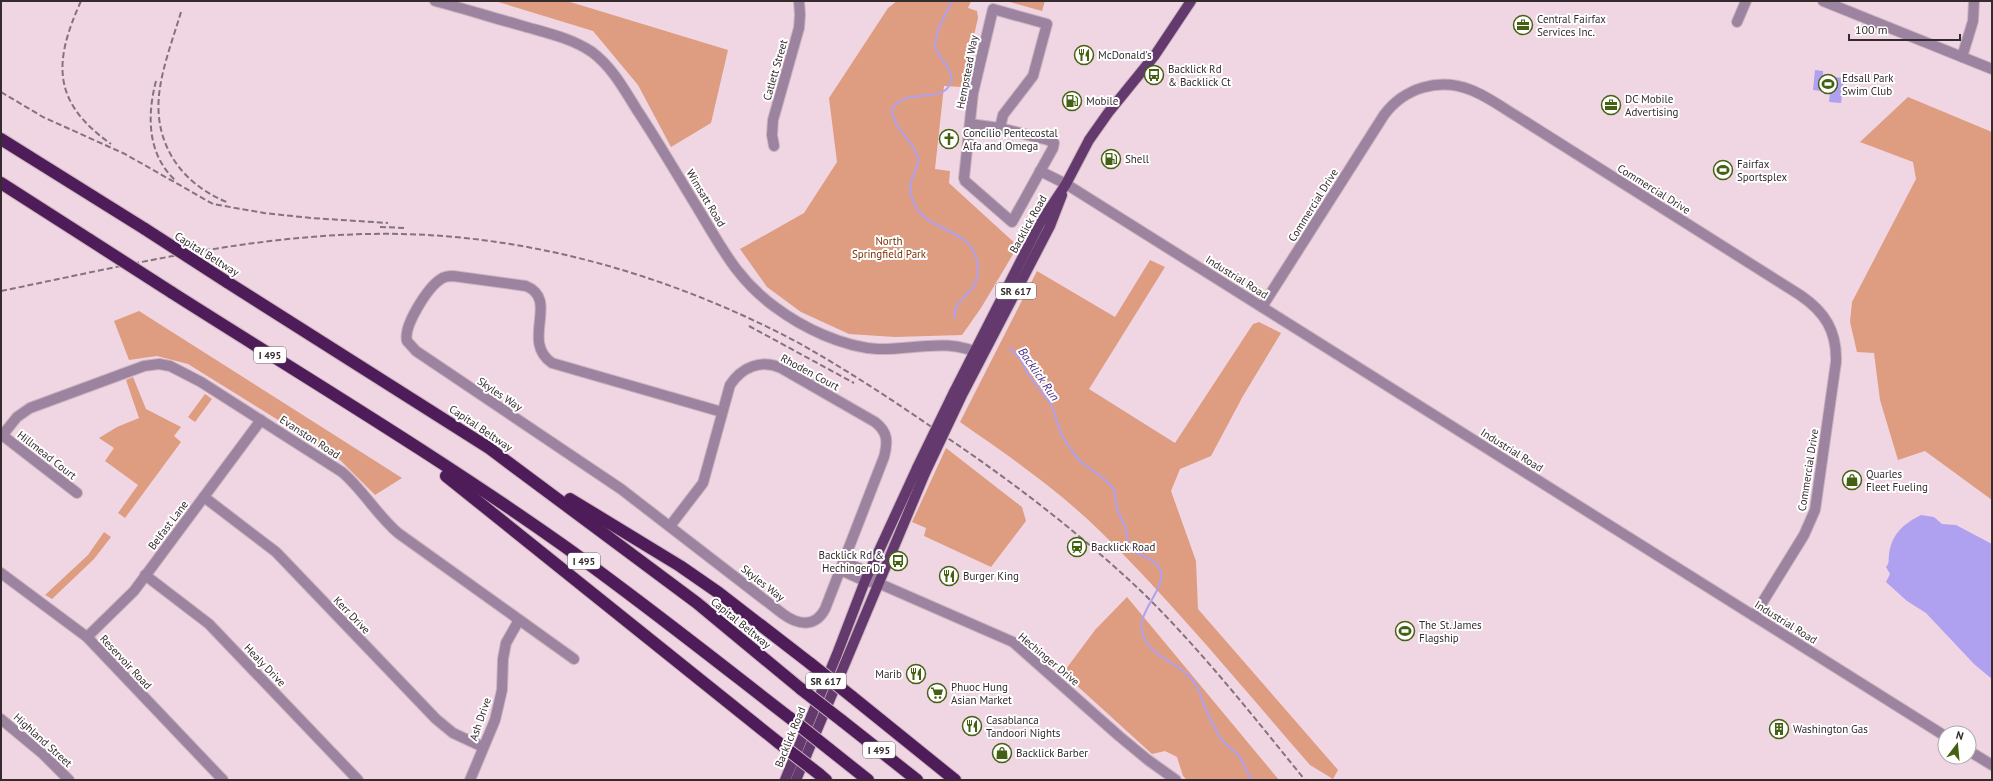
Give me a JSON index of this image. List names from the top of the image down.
{
  "streets": {
    "highway": ["Capital Beltway", "I 495"],
    "main road": ["Backlick Road", "SR 617"],
    "street": [
      "Catlett Street",
      "Hempstead Way",
      "Commercial Drive",
      "Wimsatt Road",
      "Industrial Road",
      "Rhoden Court",
      "Skyles Way",
      "Evanston Road",
      "Hillmead Court",
      "Belfast Lane",
      "Kerr Drive",
      "Hechinger Drive",
      "Reservoir Road",
      "Healy Drive",
      "Ash Drive",
      "Highland Street"
    ]
  },
  "crossings": [
    ["Hempstead Way", "Industrial Road"],
    ["Commercial Drive", "Industrial Road"],
    ["Wimsatt Road", "Backlick Road"],
    ["Backlick Road", "Industrial Road"],
    ["Backlick Road", "Hechinger Drive"],
    ["Rhoden Court", "Skyles Way"],
    ["Evanston Road", "Hillmead Court"],
    ["Evanston Road", "Belfast Lane"],
    ["Evanston Road", "Ash Drive"],
    ["Belfast Lane", "Kerr Drive"],
    ["Belfast Lane", "Reservoir Road"],
    ["Belfast Lane", "Healy Drive"],
    ["Kerr Drive", "Ash Drive"]
  ],
  "water": ["Backlick Run"],
  "parks": ["North Springfield Park"],
  "places": {
    "office": ["Central Fairfax Services Inc.", "DC Mobile Advertising"],
    "restaurant": [
      "McDonald's",
      "Burger King",
      "Marib",
      "Casablanca Tandoori Nights"
    ],
    "bus stop": ["Backlick Rd & Backlick Ct", "Backlick Rd & Hechinger Dr"],
    "sports": ["Edsall Park Swim Club", "Fairfax Sportsplex", "The St. James Flagship"],
    "fuel station": ["Mobile", "Shell"],
    "church": ["Concilio Pentecostal Alfa and Omega"],
    "shop": ["Quarles Fleet Fueling", "Backlick Barber"],
    "station": ["Backlick Road"],
    "supermarket": ["Phuoc Hung Asian Market"],
    "building": ["Washington Gas"]
  },
  "scale_bar": "100 m",
  "north": "top"
}
